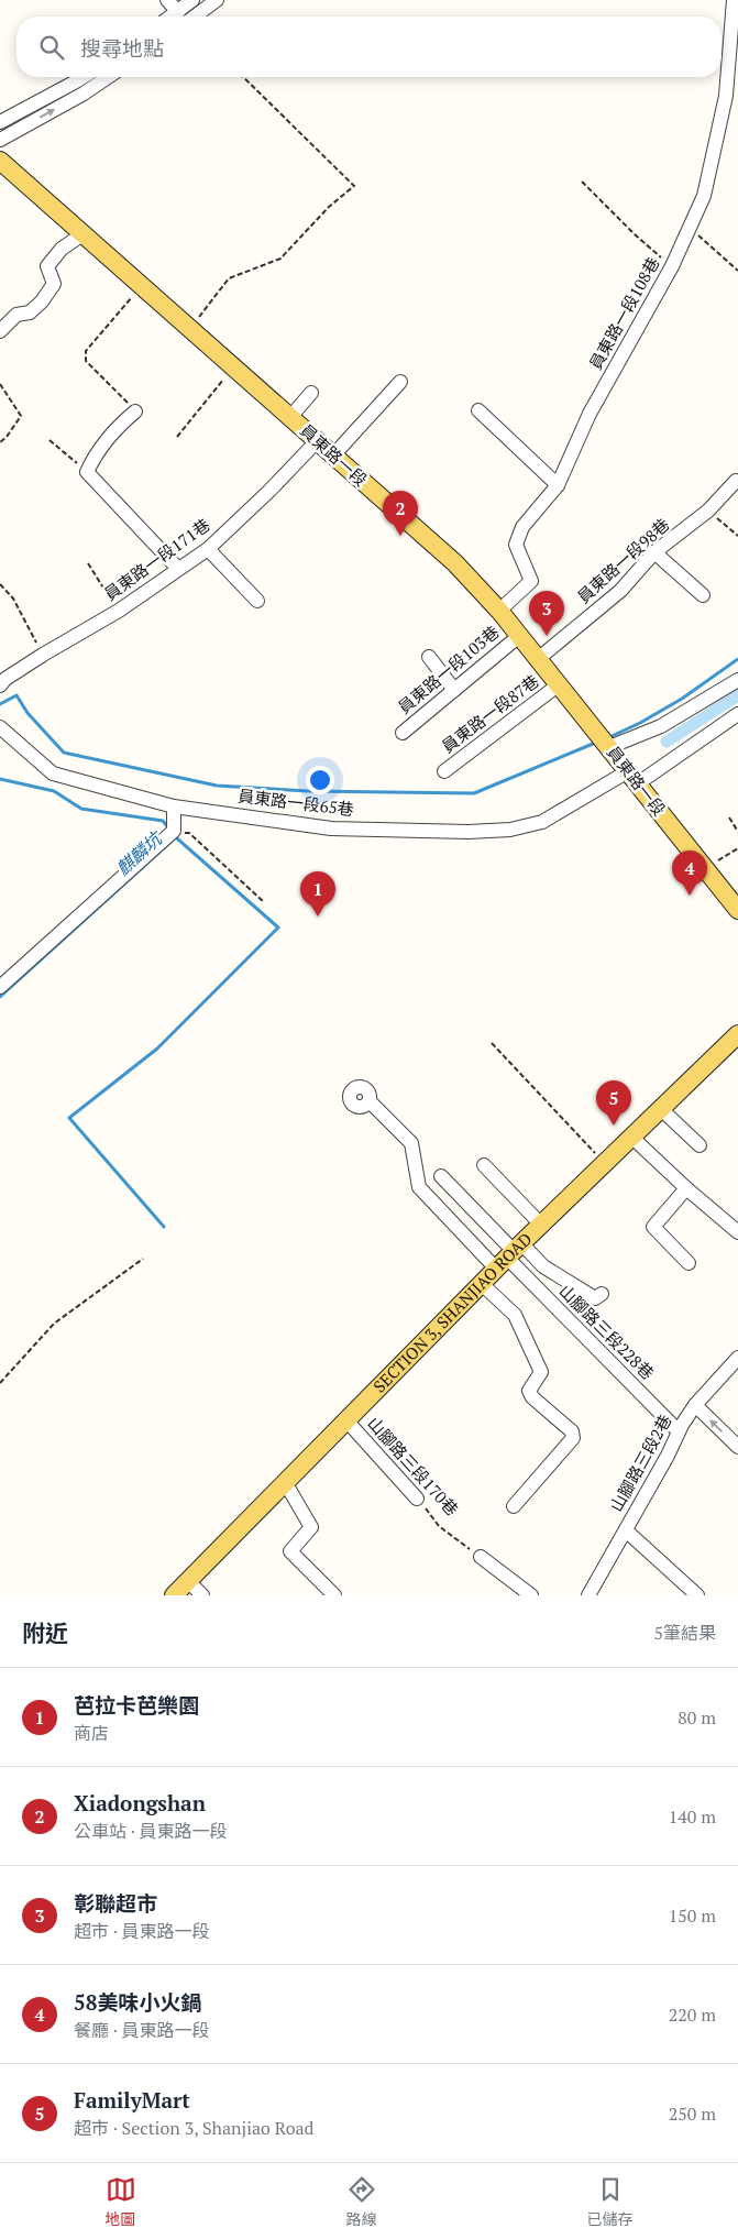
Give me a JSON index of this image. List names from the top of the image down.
{
  "streets": {
    "main road": ["員東路一段", "SECTION 3, SHANJIAO ROAD"],
    "street": [
      "員東路一段108巷",
      "員東路一段171巷",
      "員東路一段98巷",
      "員東路一段103巷",
      "員東路一段87巷",
      "員東路一段65巷",
      "山腳路三段228巷",
      "山腳路三段2巷",
      "山腳路三段170巷"
    ]
  },
  "crossings": [
    ["員東路一段108巷", "員東路一段"],
    ["員東路一段", "員東路一段171巷"],
    ["員東路一段", "員東路一段98巷"],
    ["員東路一段", "員東路一段103巷"],
    ["員東路一段", "員東路一段87巷"],
    ["員東路一段", "員東路一段65巷"],
    ["SECTION 3, SHANJIAO ROAD", "山腳路三段228巷"],
    ["SECTION 3, SHANJIAO ROAD", "山腳路三段170巷"],
    ["山腳路三段228巷", "山腳路三段2巷"]
  ],
  "water": ["麒麟坑"],
  "page": {
    "search": "搜尋地點",
    "pins": [
      "2",
      "3",
      "4",
      "1",
      "5"
    ],
    "heading": ["附近", "5筆結果"],
    "list": [
      {
        "mark": "1",
        "name": "芭拉卡芭樂園",
        "note": "商店",
        "value": "80 m"
      },
      {
        "mark": "2",
        "name": "Xiadongshan",
        "note": "公車站 · 員東路一段",
        "value": "140 m"
      },
      {
        "mark": "3",
        "name": "彰聯超市",
        "note": "超市 · 員東路一段",
        "value": "150 m"
      },
      {
        "mark": "4",
        "name": "58美味小火鍋",
        "note": "餐廳 · 員東路一段",
        "value": "220 m"
      },
      {
        "mark": "5",
        "name": "FamilyMart",
        "note": "超市 · Section 3, Shanjiao Road",
        "value": "250 m"
      }
    ],
    "nav": ["地圖", "路線", "已儲存"]
  }
}
